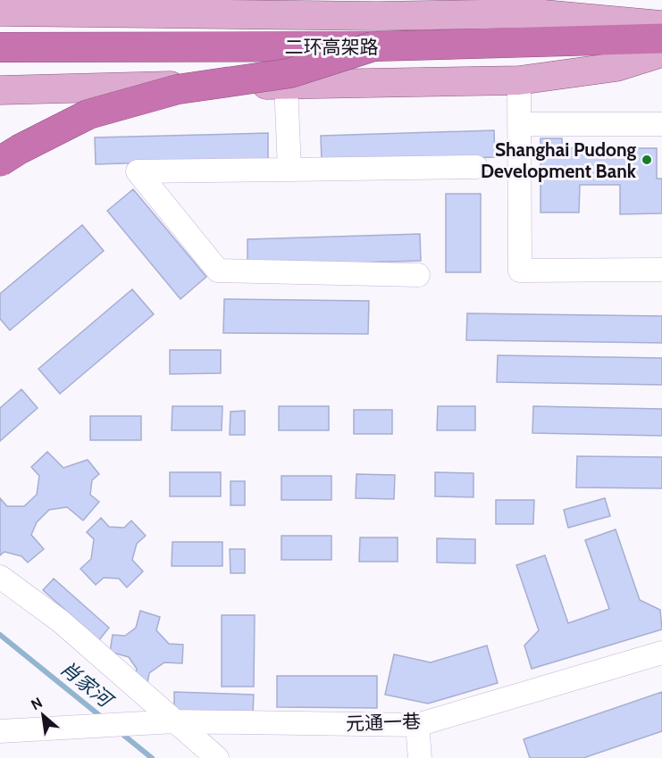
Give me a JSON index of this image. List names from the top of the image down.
{
  "streets": {
    "highway": ["二环高架路"],
    "street": ["元通一巷"]
  },
  "water": ["肖家河"],
  "places": ["Shanghai Pudong Development Bank"],
  "north": "top left"
}
